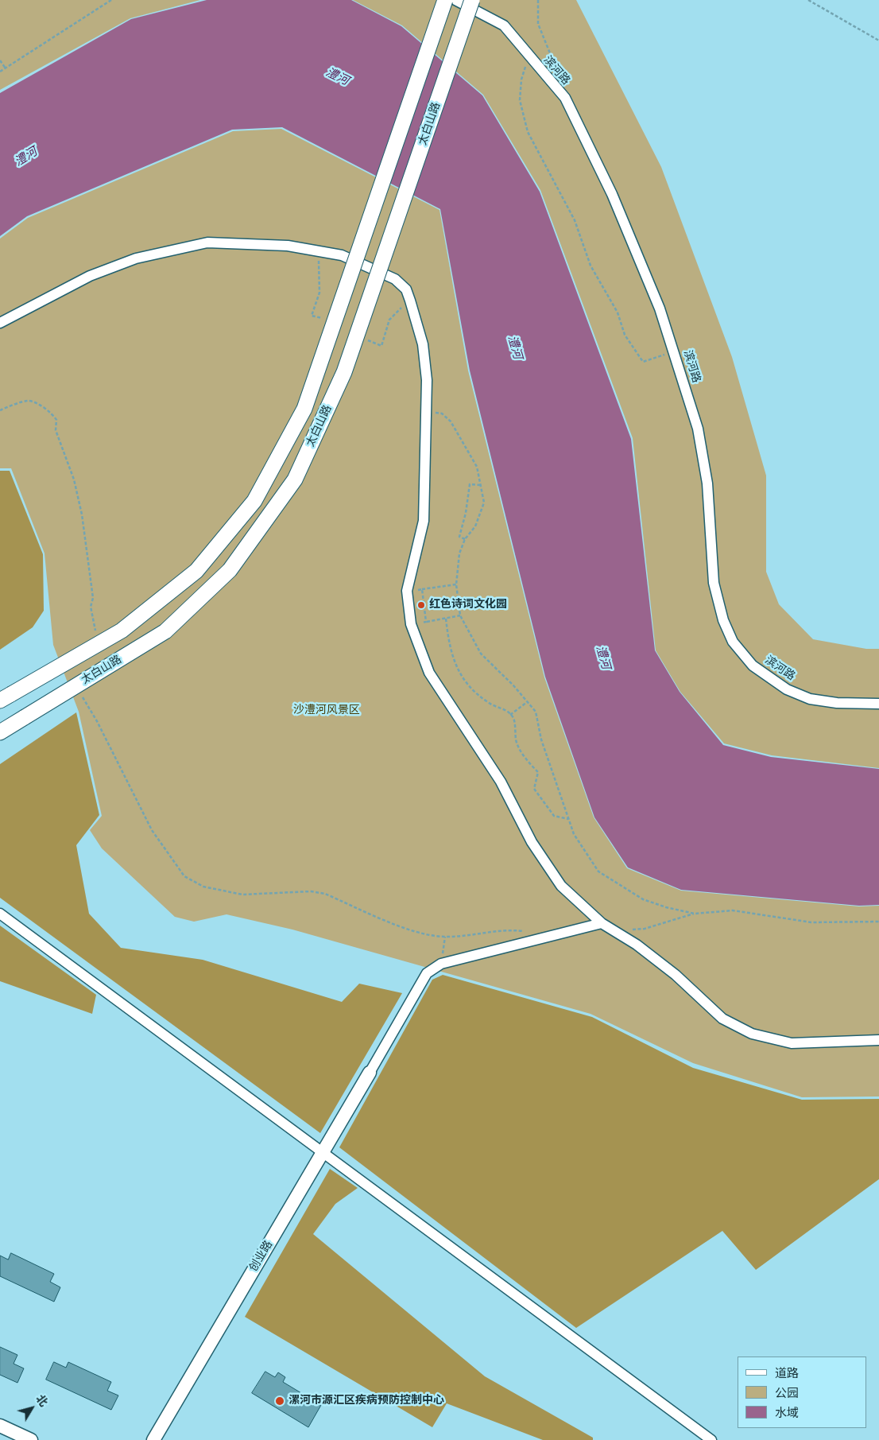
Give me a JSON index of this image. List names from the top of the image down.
{
  "streets": {
    "main road": ["太白山路"],
    "street": ["滨河路", "创业路"]
  },
  "water": ["澧河"],
  "parks": ["沙澧河风景区"],
  "places": ["红色诗词文化园", "漯河市源汇区疾病预防控制中心"],
  "legend": ["道路", "公园", "水域"],
  "north": "top right"
}
